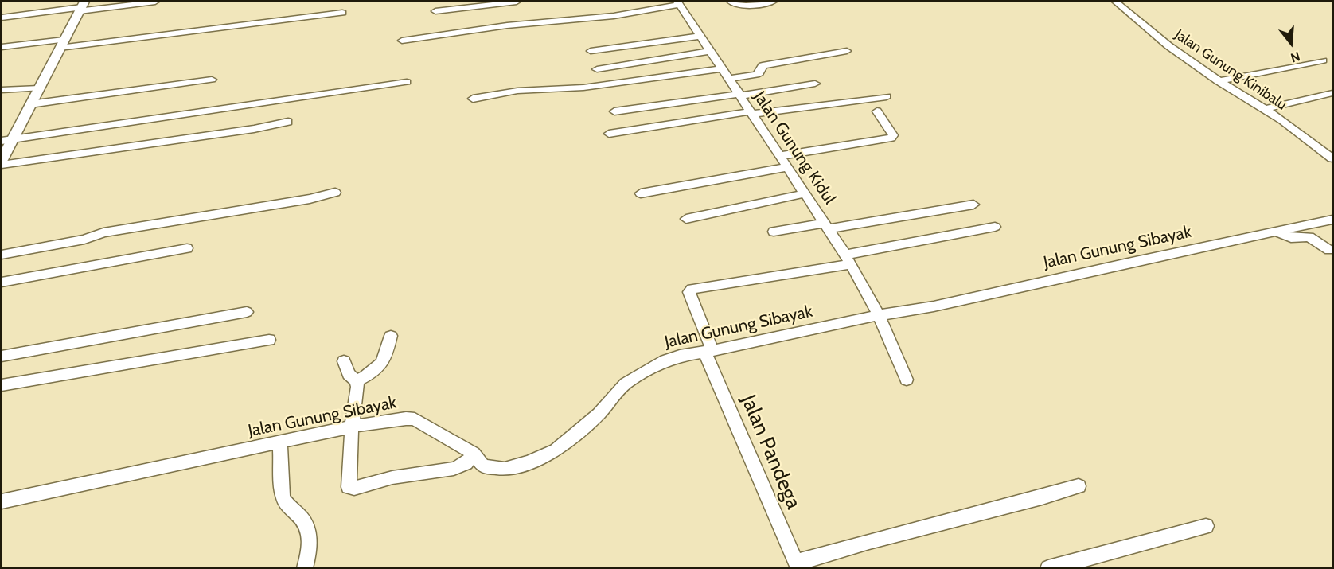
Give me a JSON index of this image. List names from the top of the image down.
{
  "streets": {
    "street": [
      "Jalan Gunung Kinibalu",
      "Jalan Gunung Kidul",
      "Jalan Gunung Sibayak",
      "Jalan Pandega"
    ]
  },
  "crossings": [
    ["Jalan Gunung Kidul", "Jalan Gunung Sibayak"],
    ["Jalan Gunung Kidul", "Jalan Pandega"],
    ["Jalan Gunung Sibayak", "Jalan Pandega"]
  ],
  "north": "bottom"
}
